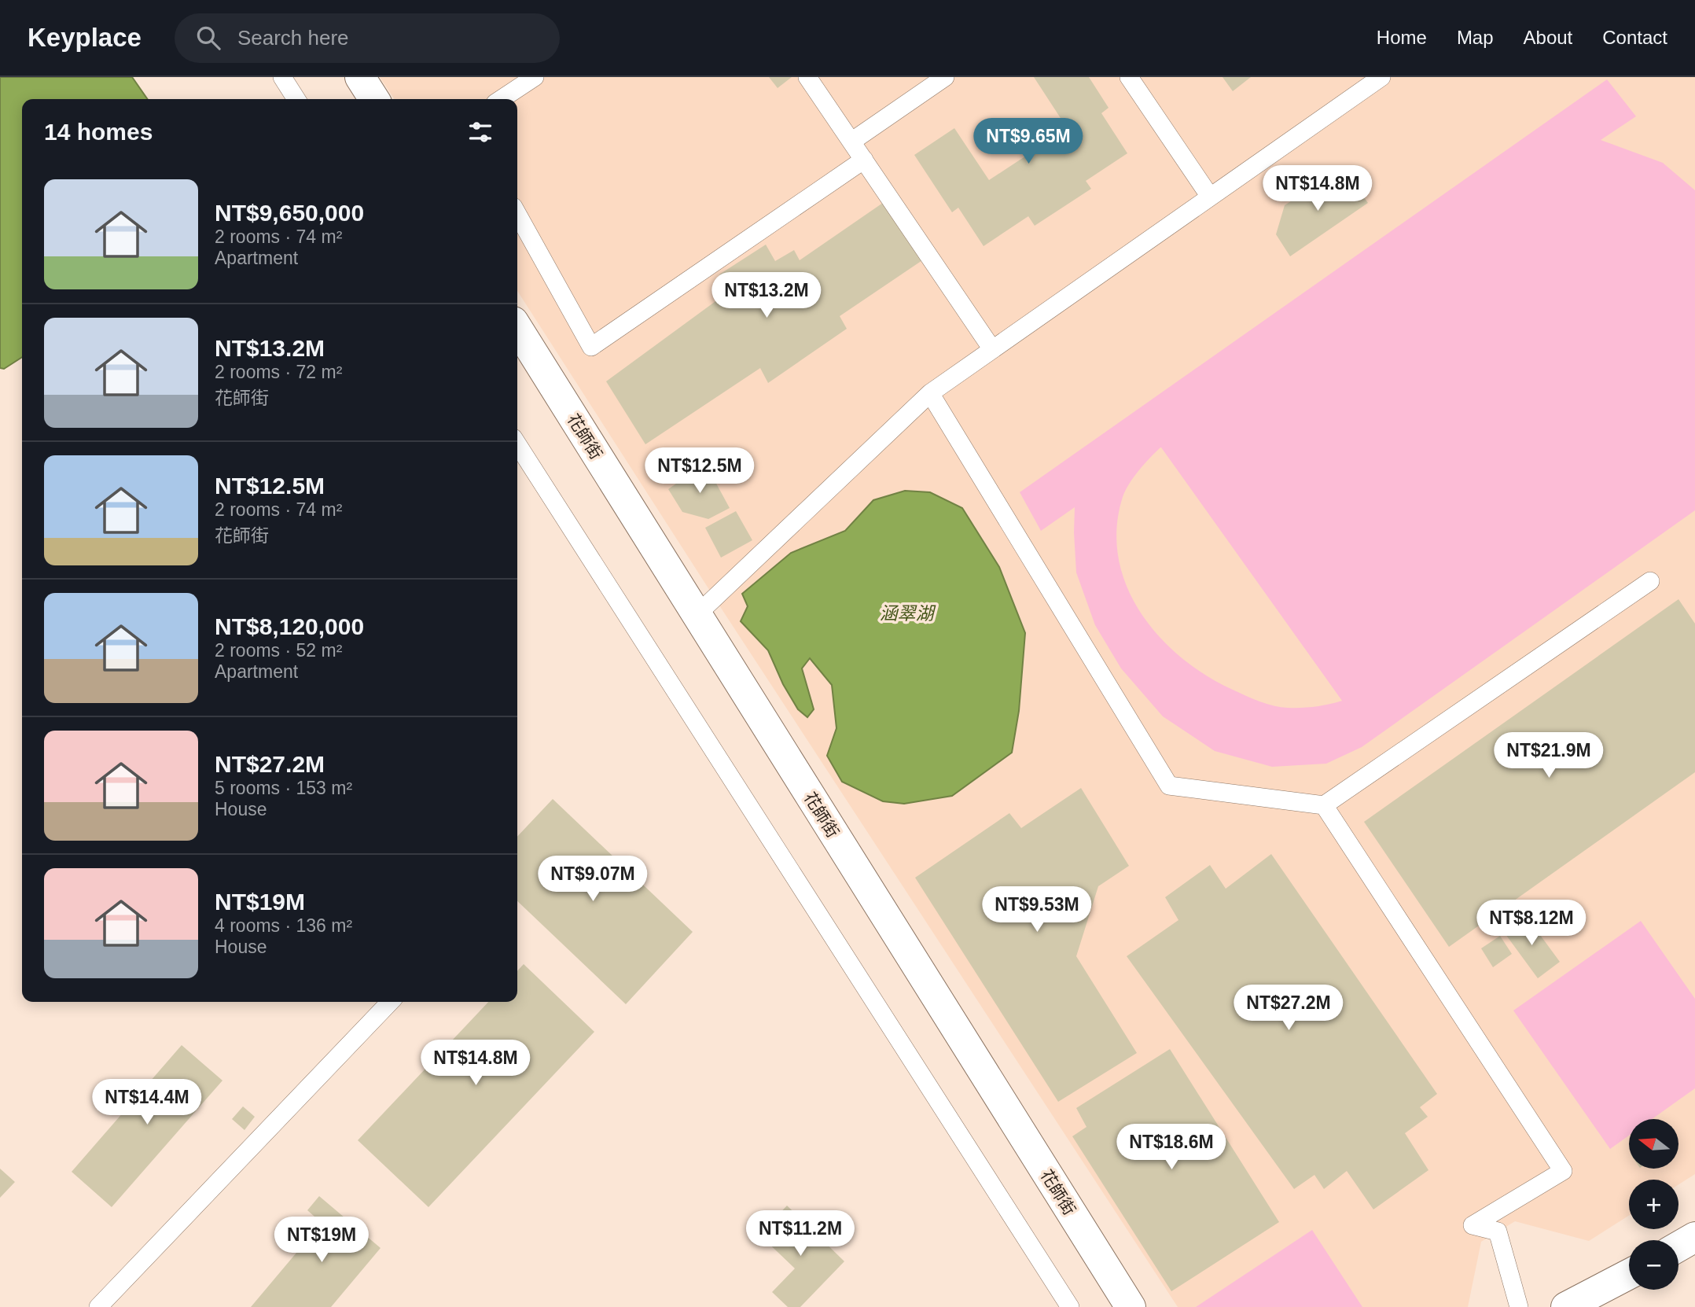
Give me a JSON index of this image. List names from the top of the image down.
{
  "streets": {
    "street": ["花師街"]
  },
  "water": ["涵翠湖"],
  "north": "left",
  "page": {
    "header": "Keyplace",
    "search": "Search here",
    "nav": [
      "Home",
      "Map",
      "About",
      "Contact"
    ],
    "heading": "14 homes",
    "price": [
      "NT$9.65M",
      "NT$14.8M",
      "NT$13.2M",
      "NT$12.5M",
      "NT$21.9M",
      "NT$9.07M",
      "NT$9.53M",
      "NT$8.12M",
      "NT$27.2M",
      "NT$14.8M",
      "NT$14.4M",
      "NT$18.6M",
      "NT$11.2M",
      "NT$19M"
    ],
    "list": [
      {
        "name": "NT$9,650,000",
        "note": "2 rooms · 74 m² · Apartment"
      },
      {
        "name": "NT$13.2M",
        "note": "2 rooms · 72 m² · 花師街"
      },
      {
        "name": "NT$12.5M",
        "note": "2 rooms · 74 m² · 花師街"
      },
      {
        "name": "NT$8,120,000",
        "note": "2 rooms · 52 m² · Apartment"
      },
      {
        "name": "NT$27.2M",
        "note": "5 rooms · 153 m² · House"
      },
      {
        "name": "NT$19M",
        "note": "4 rooms · 136 m² · House"
      }
    ],
    "map_buttons": ["+", "−"]
  }
}
